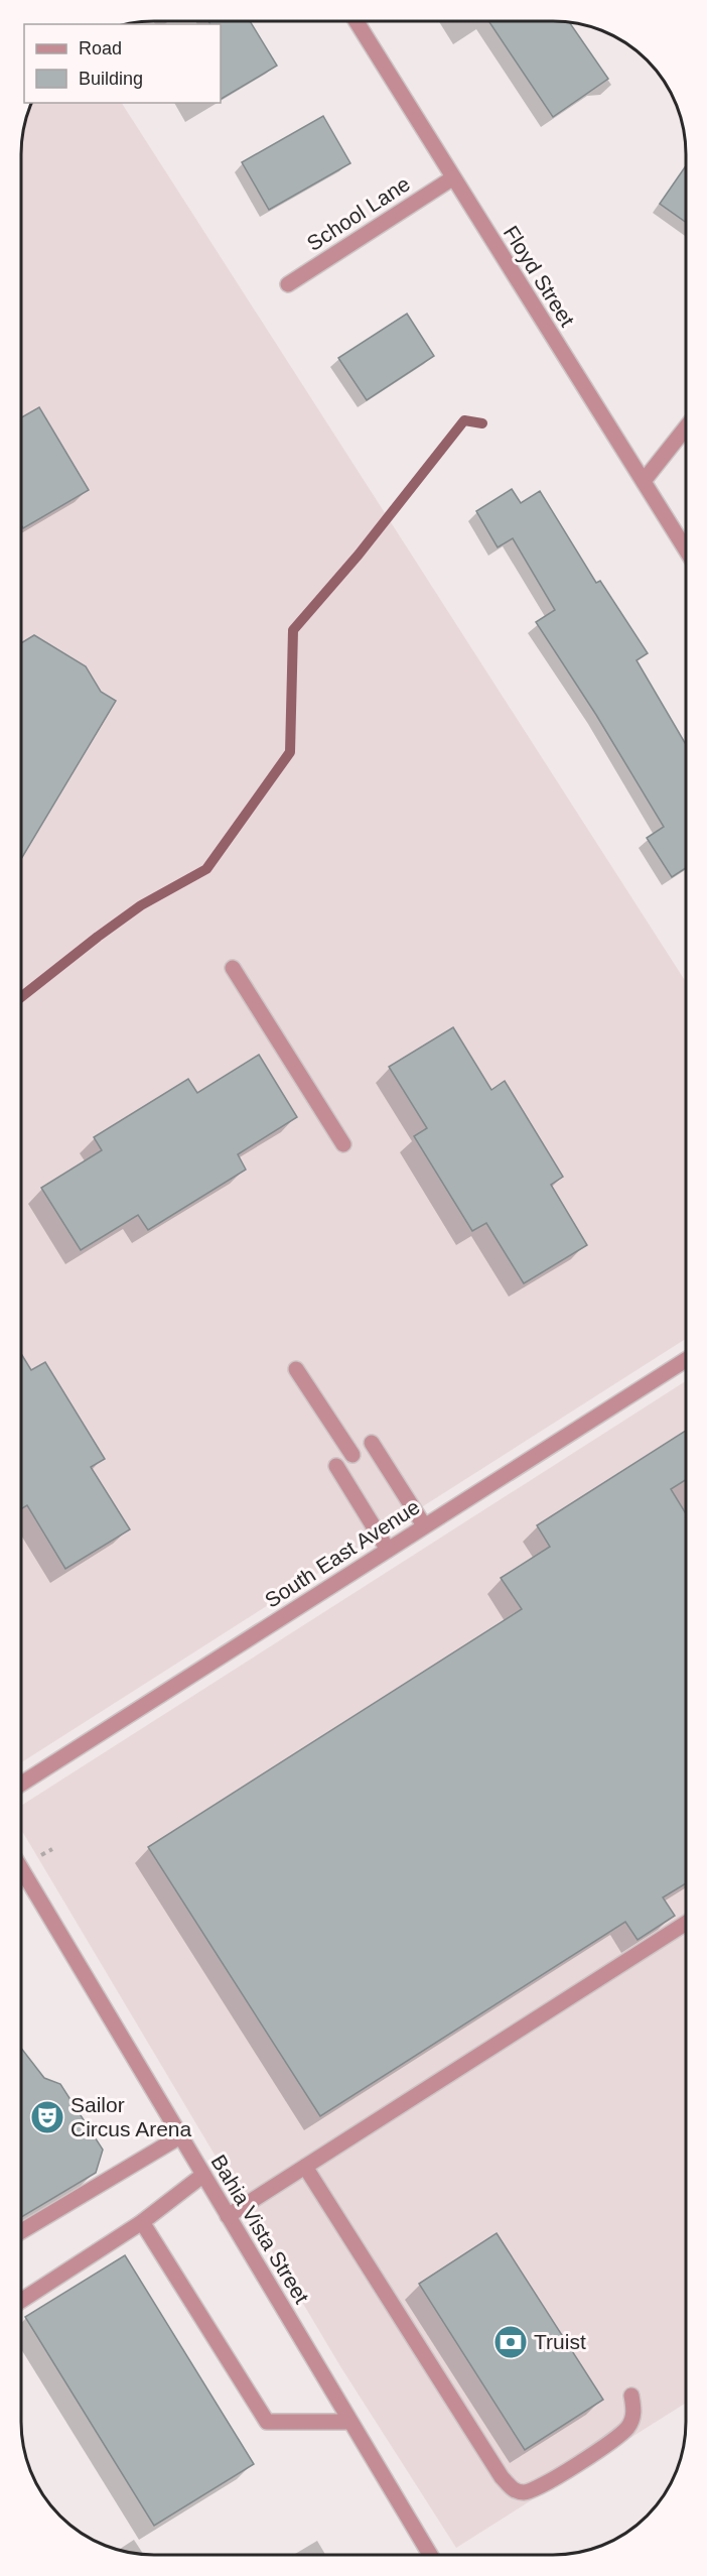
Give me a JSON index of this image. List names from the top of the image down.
{
  "streets": {
    "street": [
      "School Lane",
      "Floyd Street",
      "South East Avenue",
      "Bahia Vista Street"
    ]
  },
  "crossings": [
    ["School Lane", "Floyd Street"]
  ],
  "places": {
    "theatre": ["Sailor Circus Arena"],
    "bank": ["Truist"]
  },
  "legend": ["Road", "Building"]
}
